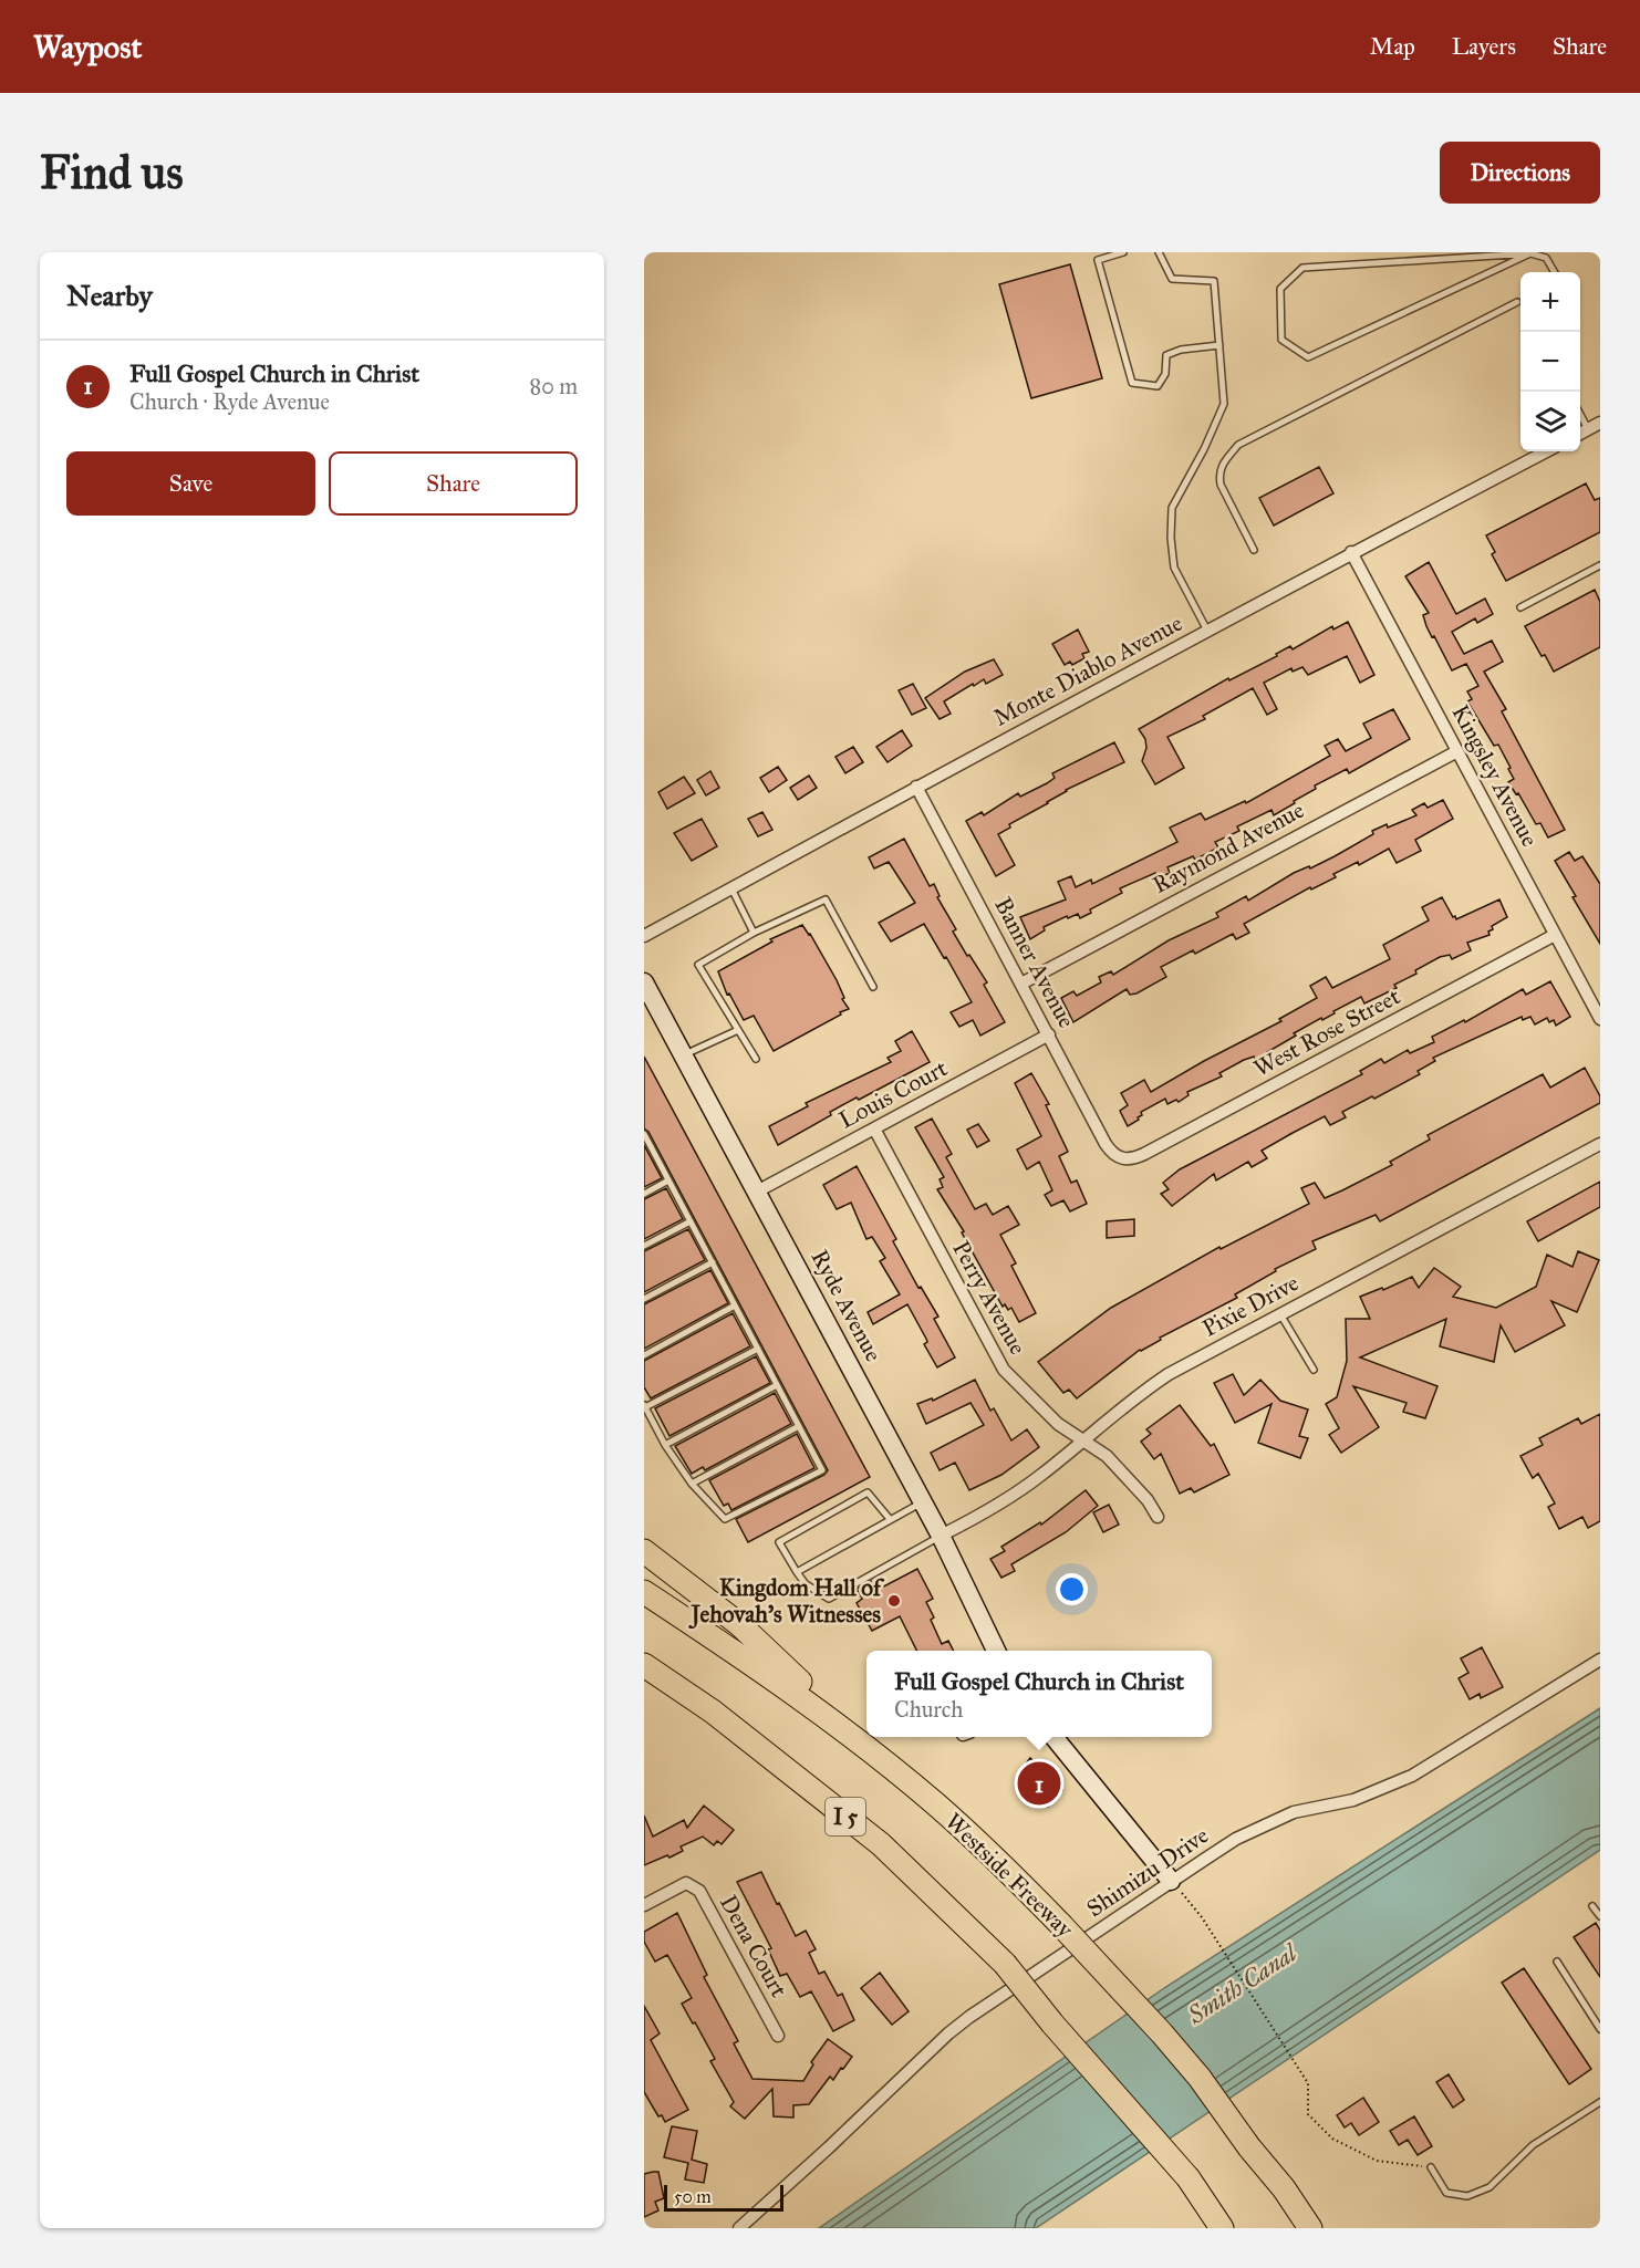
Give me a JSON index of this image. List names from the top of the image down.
{
  "streets": {
    "highway": ["I 5", "Westside Freeway"],
    "street": [
      "Monte Diablo Avenue",
      "Kingsley Avenue",
      "Raymond Avenue",
      "Banner Avenue",
      "West Rose Street",
      "Louis Court",
      "Perry Avenue",
      "Ryde Avenue",
      "Pixie Drive",
      "Shimizu Drive",
      "Dena Court"
    ]
  },
  "crossings": [
    ["Monte Diablo Avenue", "Kingsley Avenue"],
    ["Monte Diablo Avenue", "Banner Avenue"],
    ["Kingsley Avenue", "Raymond Avenue"],
    ["Kingsley Avenue", "West Rose Street"],
    ["Raymond Avenue", "Banner Avenue"],
    ["Banner Avenue", "West Rose Street"],
    ["Banner Avenue", "Louis Court"],
    ["Louis Court", "Perry Avenue"],
    ["Louis Court", "Ryde Avenue"],
    ["Perry Avenue", "Pixie Drive"],
    ["Ryde Avenue", "Pixie Drive"]
  ],
  "water": ["Smith Canal"],
  "places": ["Kingdom Hall of Jehovah's Witnesses"],
  "scale_bar": "50 m",
  "page": {
    "header": "Waypost",
    "nav": ["Map", "Layers", "Share"],
    "buttons": [
      "Directions",
      ["Save", "Share"]
    ],
    "title": "Find us",
    "heading": "Nearby",
    "map_buttons": ["+", "−"],
    "list": [
      {
        "mark": "1",
        "name": "Full Gospel Church in Christ",
        "note": "Church · Ryde Avenue",
        "value": "80 m"
      }
    ],
    "popup": ["Full Gospel Church in Christ", "Church"],
    "pins": "1",
    "scale": "50 m"
  }
}
